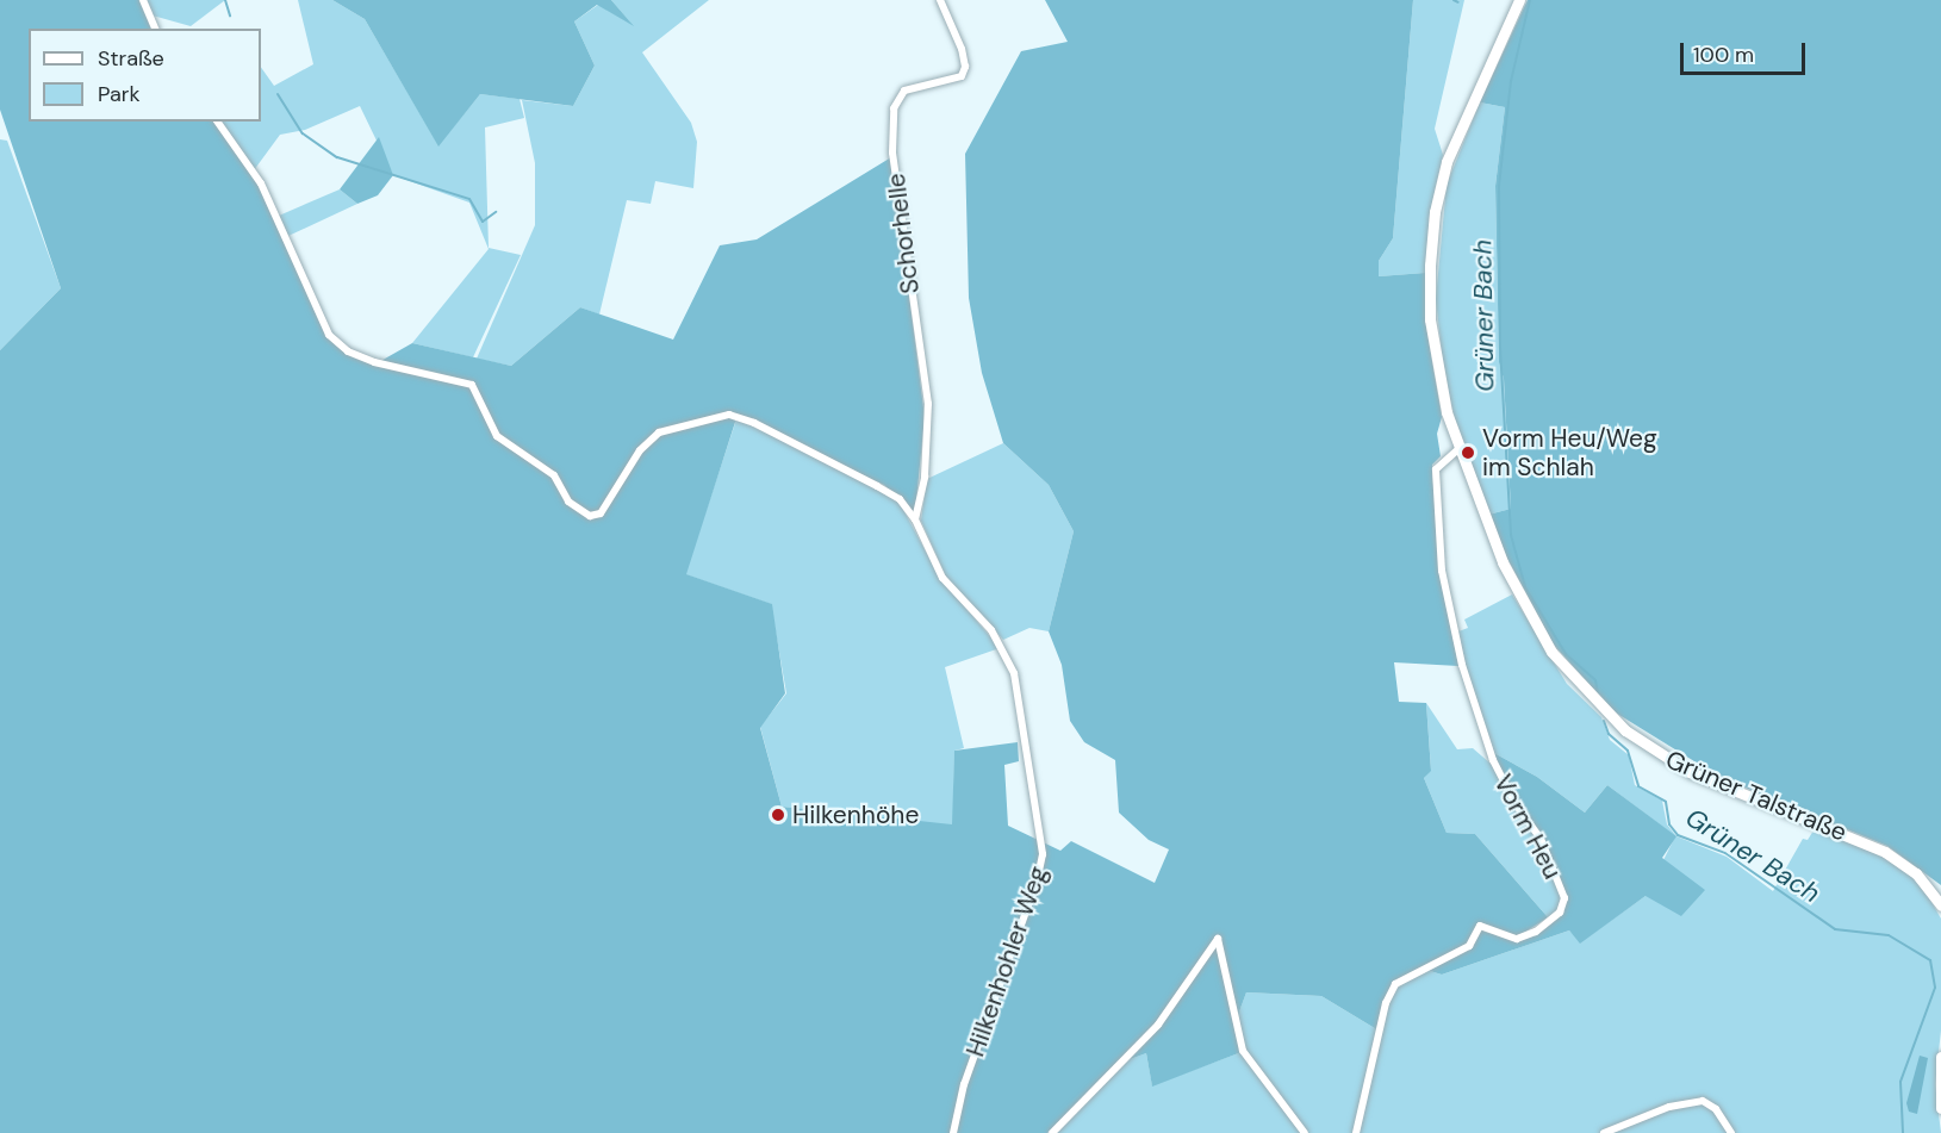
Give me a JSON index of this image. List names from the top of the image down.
{
  "streets": {
    "main road": ["Grüner Talstraße"],
    "street": ["Schorhelle", "Vorm Heu", "Hilkenhohler Weg"]
  },
  "crossings": [
    ["Schorhelle", "Hilkenhohler Weg"],
    ["Grüner Talstraße", "Vorm Heu"]
  ],
  "water": ["Grüner Bach"],
  "places": ["Vorm Heu/Weg im Schlah", "Hilkenhöhe"],
  "legend": ["Straße", "Park"],
  "scale_bar": "100 m"
}
